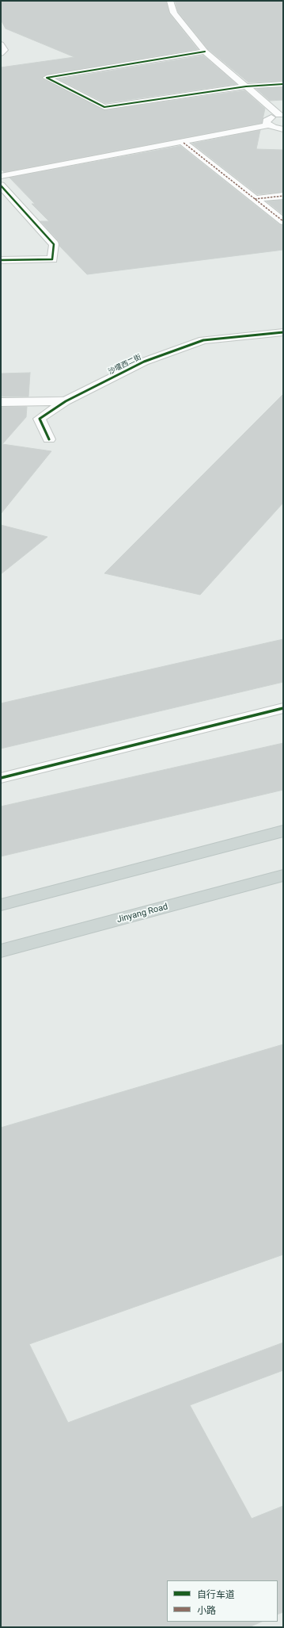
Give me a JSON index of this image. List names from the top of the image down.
{
  "streets": {
    "main road": ["Jinyang Road"],
    "street": ["沙堰西二街"]
  },
  "legend": ["自行车道", "小路"]
}
